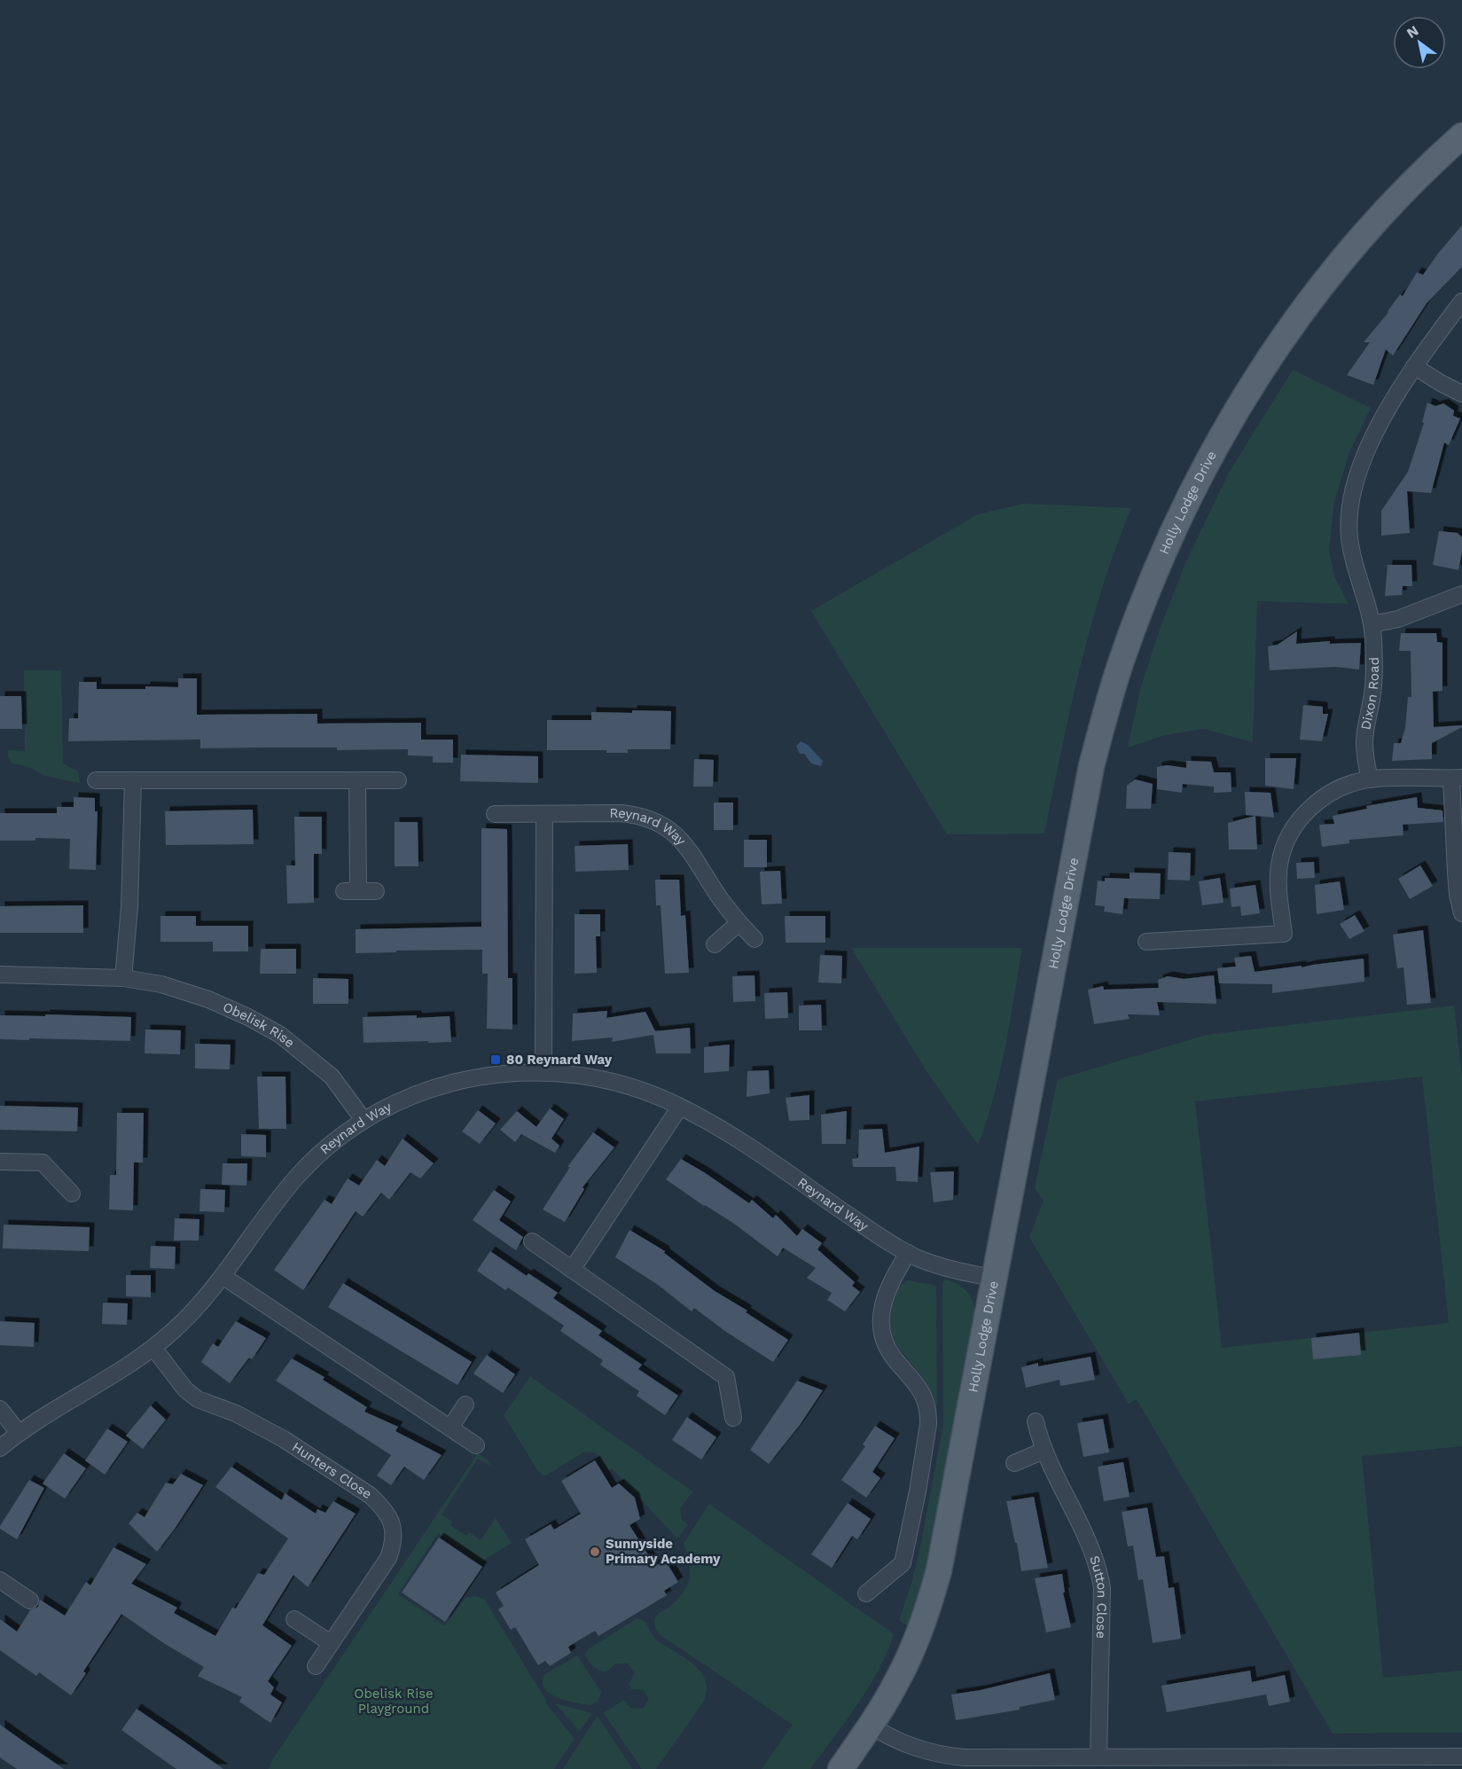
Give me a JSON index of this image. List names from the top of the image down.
{
  "streets": {
    "main road": ["Holly Lodge Drive"],
    "street": [
      "Dixon Road",
      "Reynard Way",
      "Obelisk Rise",
      "Hunters Close",
      "Sutton Close"
    ]
  },
  "crossings": [
    ["Holly Lodge Drive", "Reynard Way"],
    ["Reynard Way", "Obelisk Rise"],
    ["Reynard Way", "Hunters Close"]
  ],
  "parks": ["Obelisk Rise Playground"],
  "places": {
    "transit": ["80 Reynard Way"],
    "other": ["Sunnyside Primary Academy"]
  },
  "north": "top left"
}
